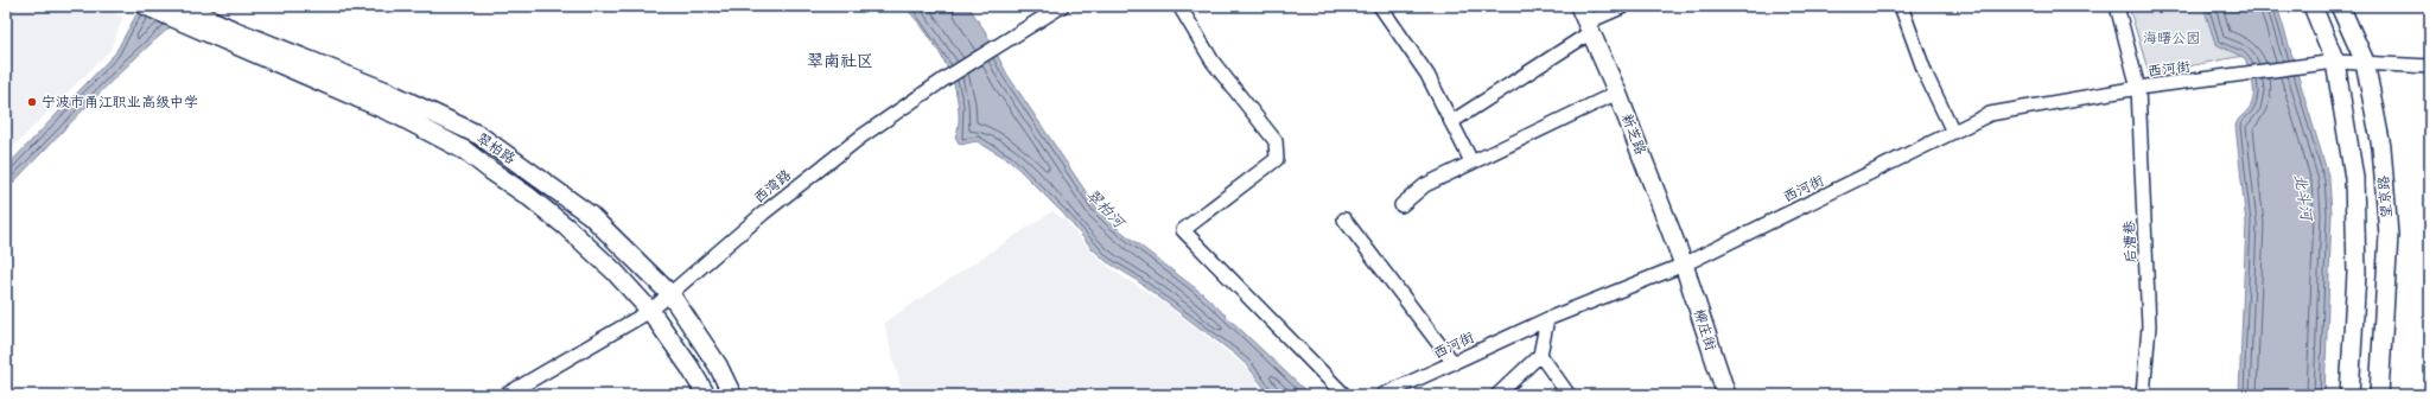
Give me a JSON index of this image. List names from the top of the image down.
{
  "streets": {
    "main road": [
      "新芝路",
      "翠柏路",
      "望京路",
      "柳庄街"
    ],
    "street": ["西河街", "西湾路", "后漕巷"]
  },
  "crossings": [
    ["西河街", "新芝路"],
    ["西河街", "望京路"],
    ["西河街", "后漕巷"],
    ["西河街", "柳庄街"],
    ["新芝路", "柳庄街"],
    ["翠柏路", "西湾路"]
  ],
  "districts": ["翠南社区"],
  "water": ["北斗河", "翠柏河"],
  "parks": ["海曙公园"],
  "places": ["宁波市甬江职业高级中学"]
}
